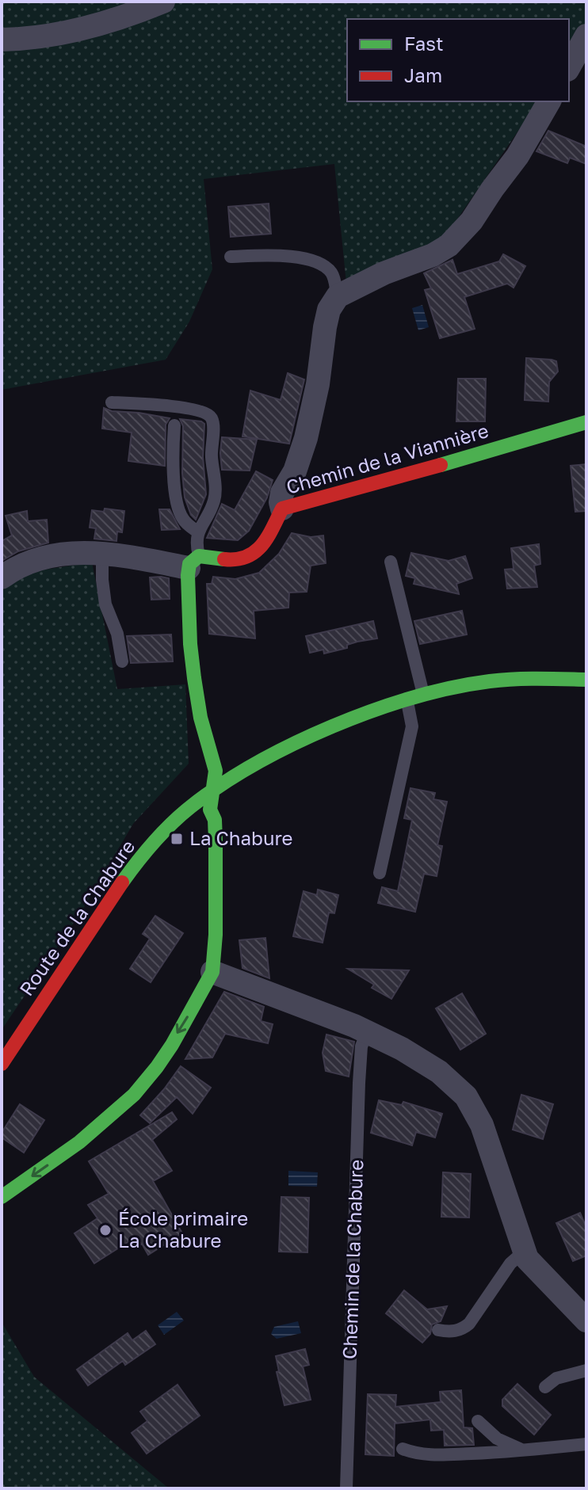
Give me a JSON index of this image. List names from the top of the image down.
{
  "streets": {
    "street": ["Chemin de la Viannière", "Route de la Chabure"],
    "lane": ["Chemin de la Chabure"]
  },
  "places": {
    "transit": ["La Chabure"],
    "other": ["École primaire La Chabure"]
  },
  "legend": ["Fast", "Jam"]
}
